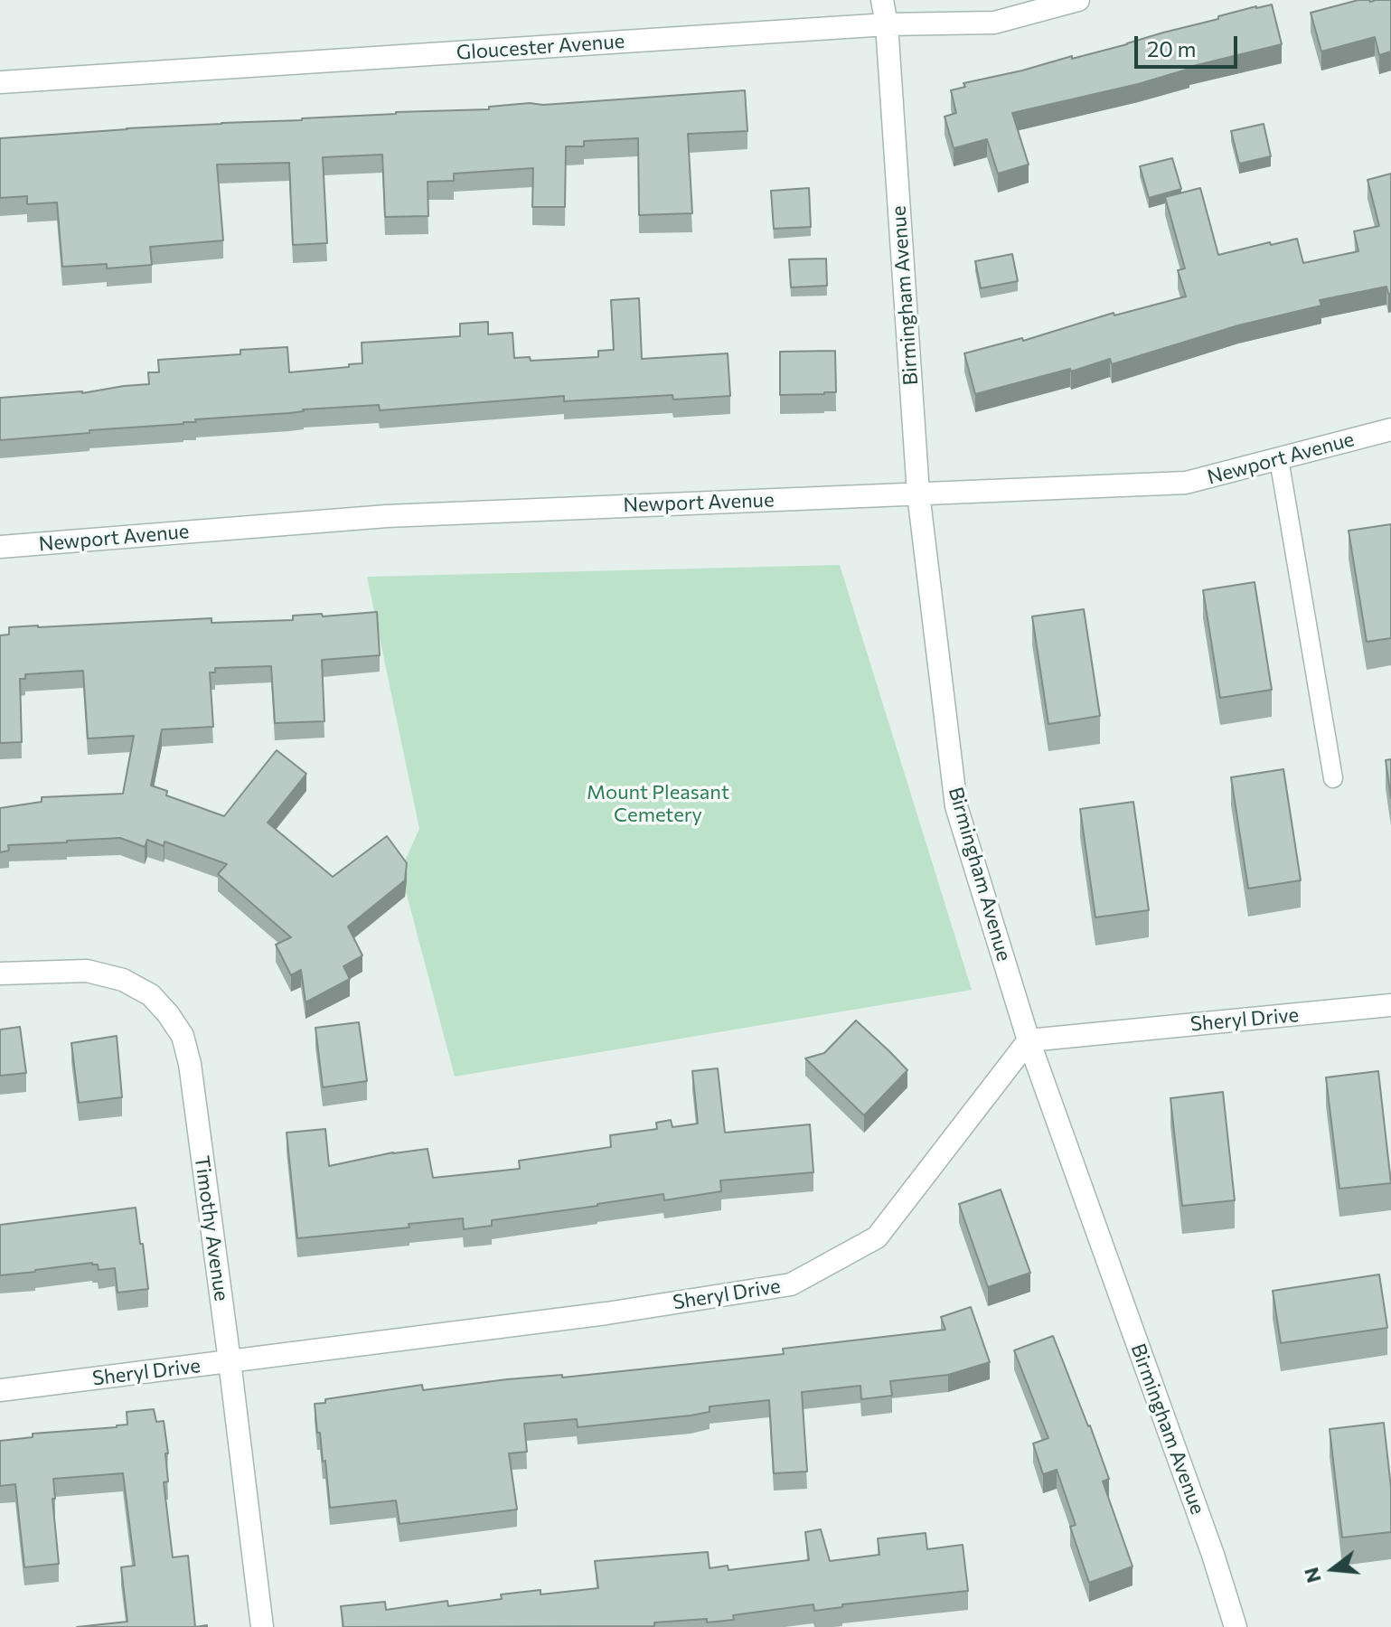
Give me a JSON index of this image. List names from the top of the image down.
{
  "streets": {
    "street": [
      "Gloucester Avenue",
      "Birmingham Avenue",
      "Newport Avenue",
      "Sheryl Drive",
      "Timothy Avenue"
    ]
  },
  "crossings": [
    ["Gloucester Avenue", "Birmingham Avenue"],
    ["Birmingham Avenue", "Newport Avenue"],
    ["Birmingham Avenue", "Sheryl Drive"],
    ["Sheryl Drive", "Timothy Avenue"]
  ],
  "parks": ["Mount Pleasant Cemetery"],
  "scale_bar": "20 m",
  "north": "left"
}
